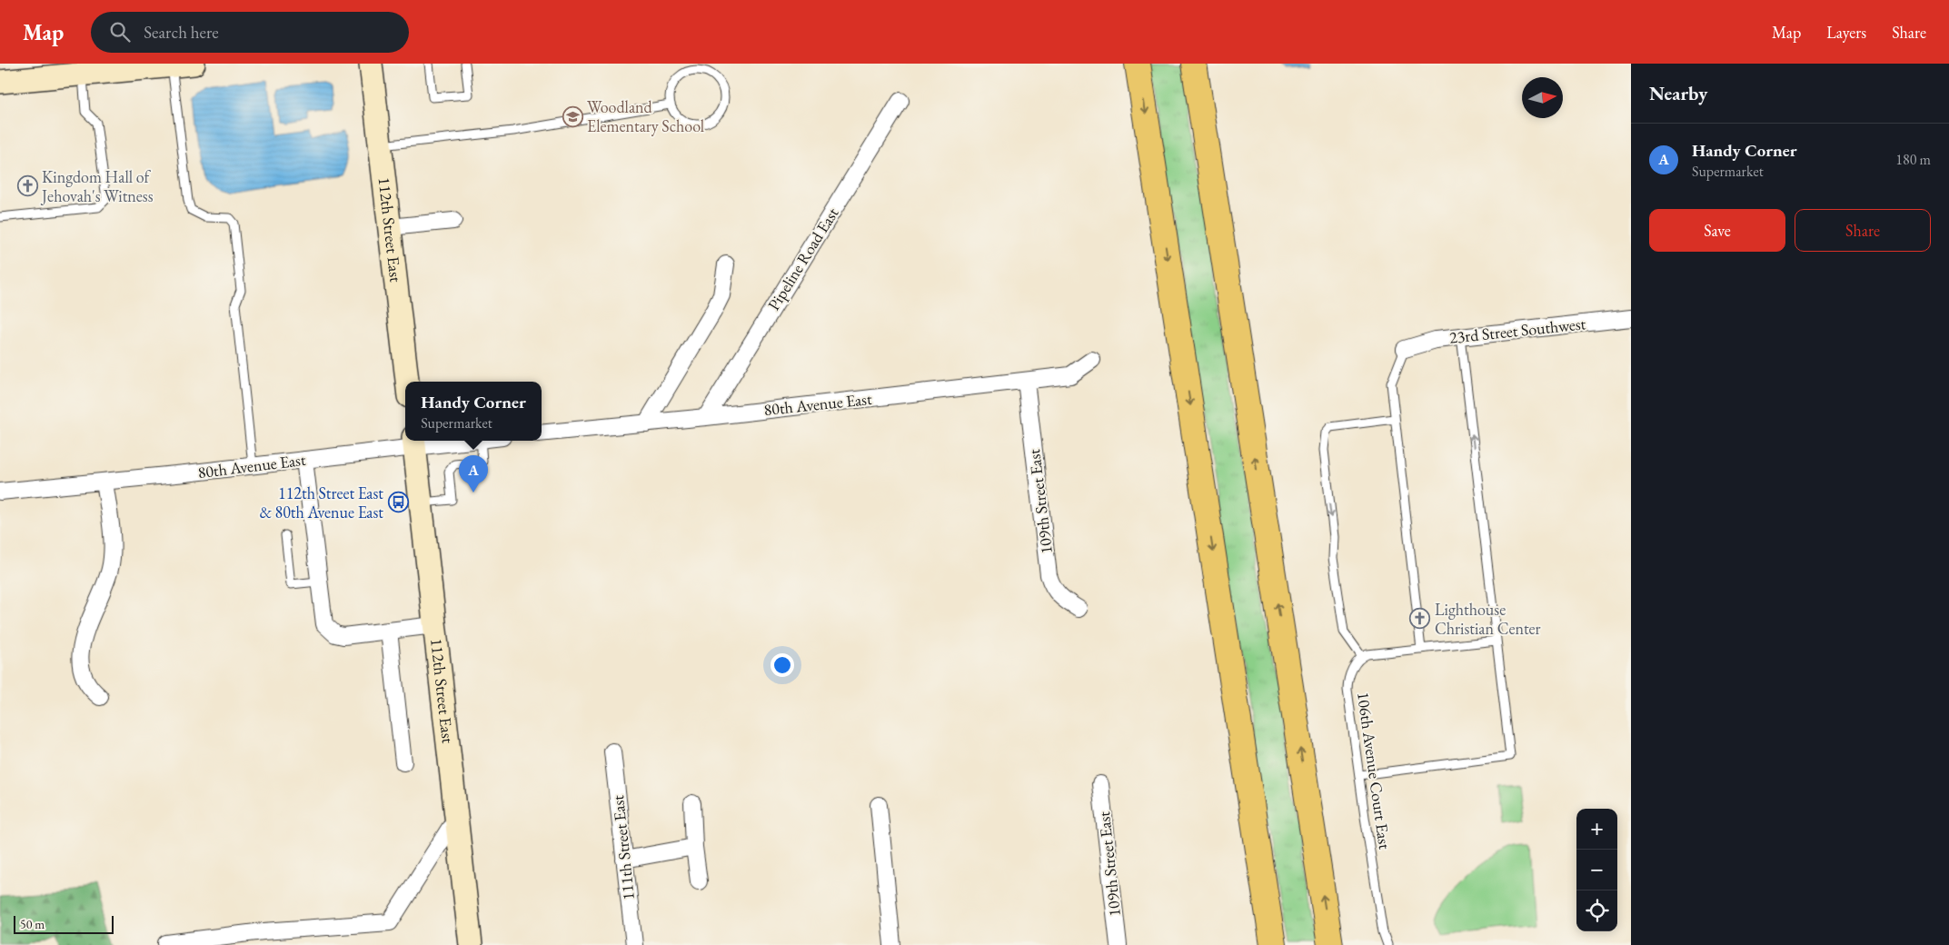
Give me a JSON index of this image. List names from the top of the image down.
{
  "streets": {
    "main road": ["112th Street East"],
    "street": [
      "Pipeline Road East",
      "23rd Street Southwest",
      "80th Avenue East",
      "109th Street East",
      "111th Street East"
    ],
    "lane": ["106th Avenue Court East"]
  },
  "crossings": [
    ["112th Street East", "80th Avenue East"],
    ["Pipeline Road East", "80th Avenue East"],
    ["80th Avenue East", "109th Street East"]
  ],
  "places": {
    "school or university": ["Woodland Elementary School"],
    "church": ["Kingdom Hall of Jehovah's Witness", "Lighthouse Christian Center"],
    "bus stop": ["112th Street East & 80th Avenue East"]
  },
  "scale_bar": "50 m",
  "north": "right",
  "page": {
    "header": "Map",
    "search": "Search here",
    "nav": ["Map", "Layers", "Share"],
    "heading": "Nearby",
    "list": [
      {
        "mark": "A",
        "name": "Handy Corner",
        "note": "Supermarket",
        "value": "180 m"
      }
    ],
    "buttons": ["Save", "Share"],
    "popup": ["Handy Corner", "Supermarket"],
    "pins": "A",
    "map_buttons": ["+", "−"],
    "scale": "50 m"
  }
}
